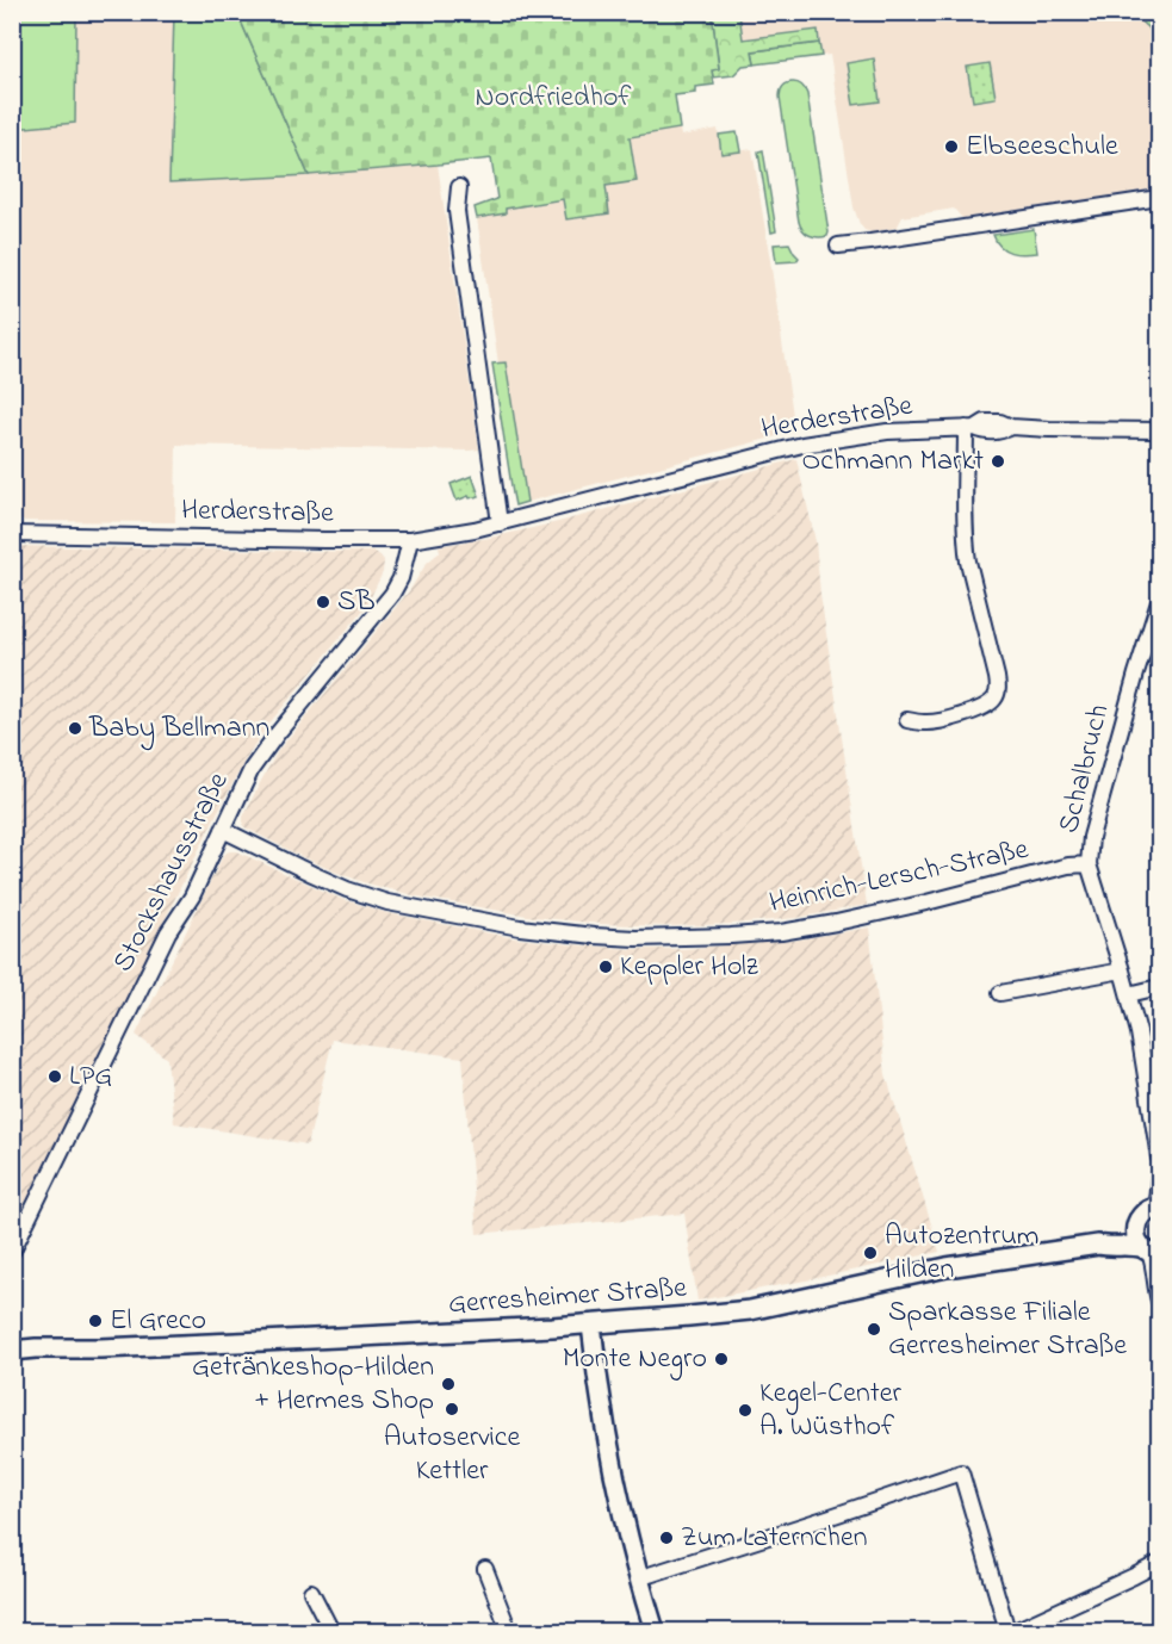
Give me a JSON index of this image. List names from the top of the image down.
{
  "streets": {
    "street": [
      "Herderstraße",
      "Schalbruch",
      "Stockshausstraße",
      "Heinrich-Lersch-Straße",
      "Gerresheimer Straße"
    ]
  },
  "crossings": [
    ["Herderstraße", "Stockshausstraße"],
    ["Schalbruch", "Heinrich-Lersch-Straße"],
    ["Stockshausstraße", "Heinrich-Lersch-Straße"]
  ],
  "parks": ["Nordfriedhof"],
  "places": [
    "Elbseeschule",
    "Ochmann Markt",
    "SB",
    "Baby Bellmann",
    "Keppler Holz",
    "LPG",
    "Autozentrum Hilden",
    "El Greco",
    "Sparkasse Filiale Gerresheimer Straße",
    "Monte Negro",
    "Getränkeshop-Hilden + Hermes Shop",
    "Autoservice Kettler",
    "Kegel-Center A. Wüsthof",
    "Zum Laternchen"
  ]
}
